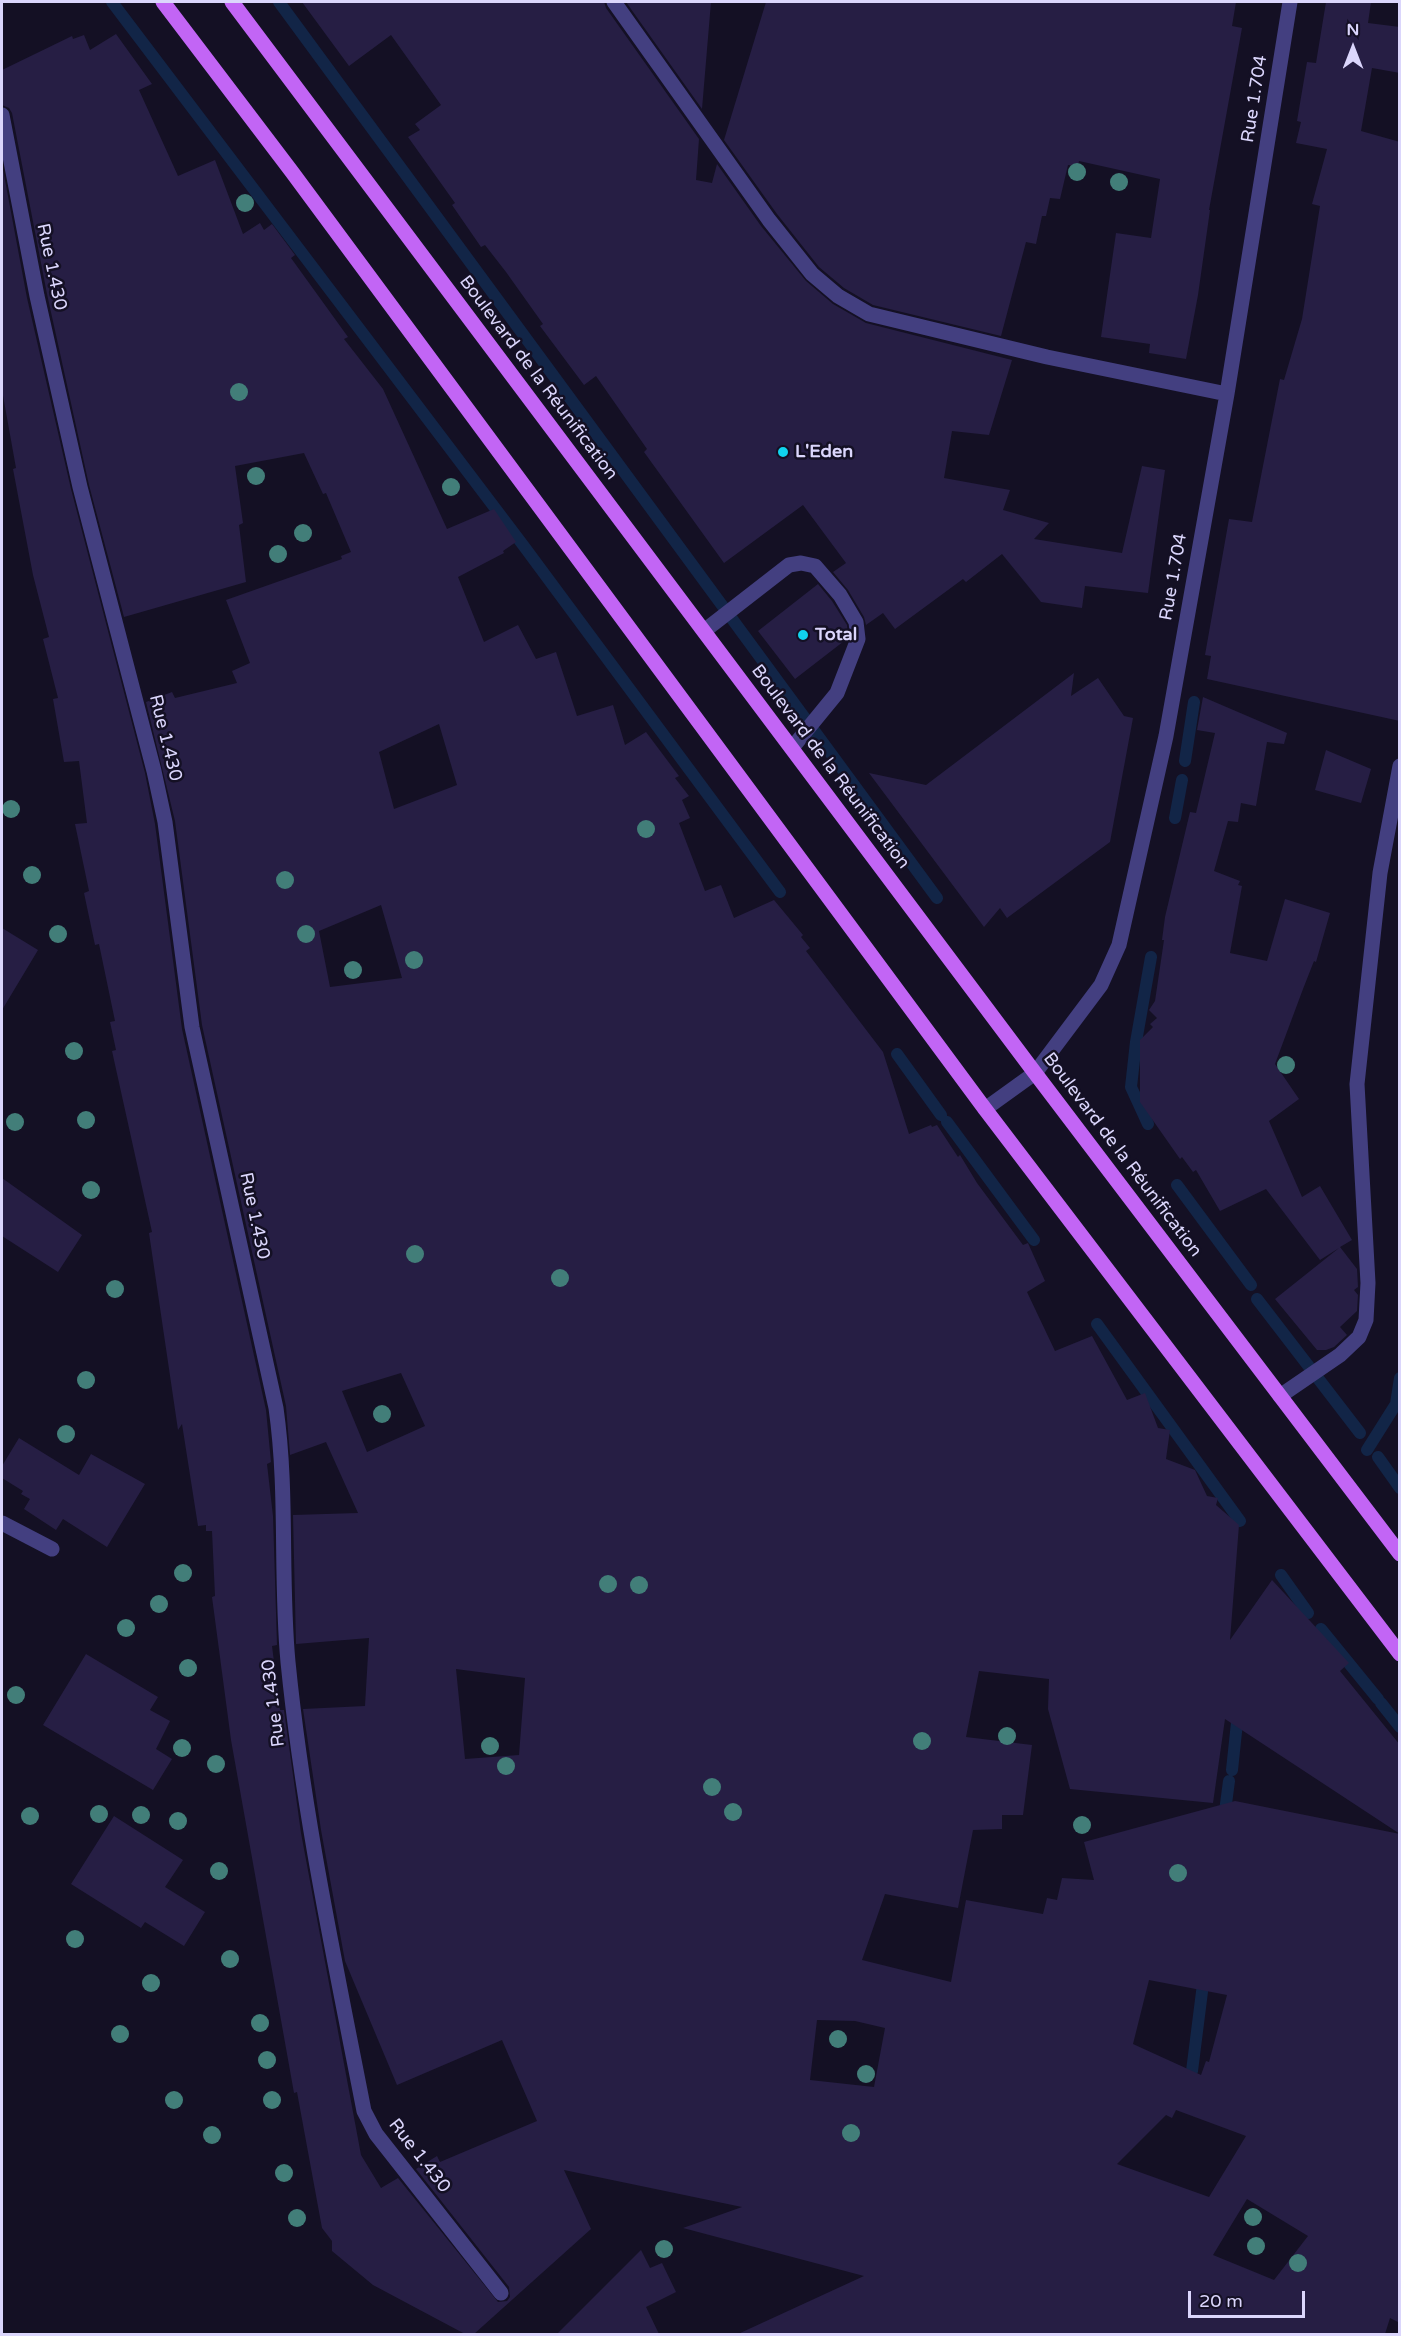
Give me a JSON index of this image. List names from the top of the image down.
{
  "streets": {
    "main road": ["Boulevard de la Réunification"],
    "street": ["Rue 1.704", "Rue 1.430"]
  },
  "crossings": [
    ["Rue 1.704", "Boulevard de la Réunification"]
  ],
  "places": ["L'Eden", "Total"],
  "scale_bar": "20 m",
  "north": "top"
}
